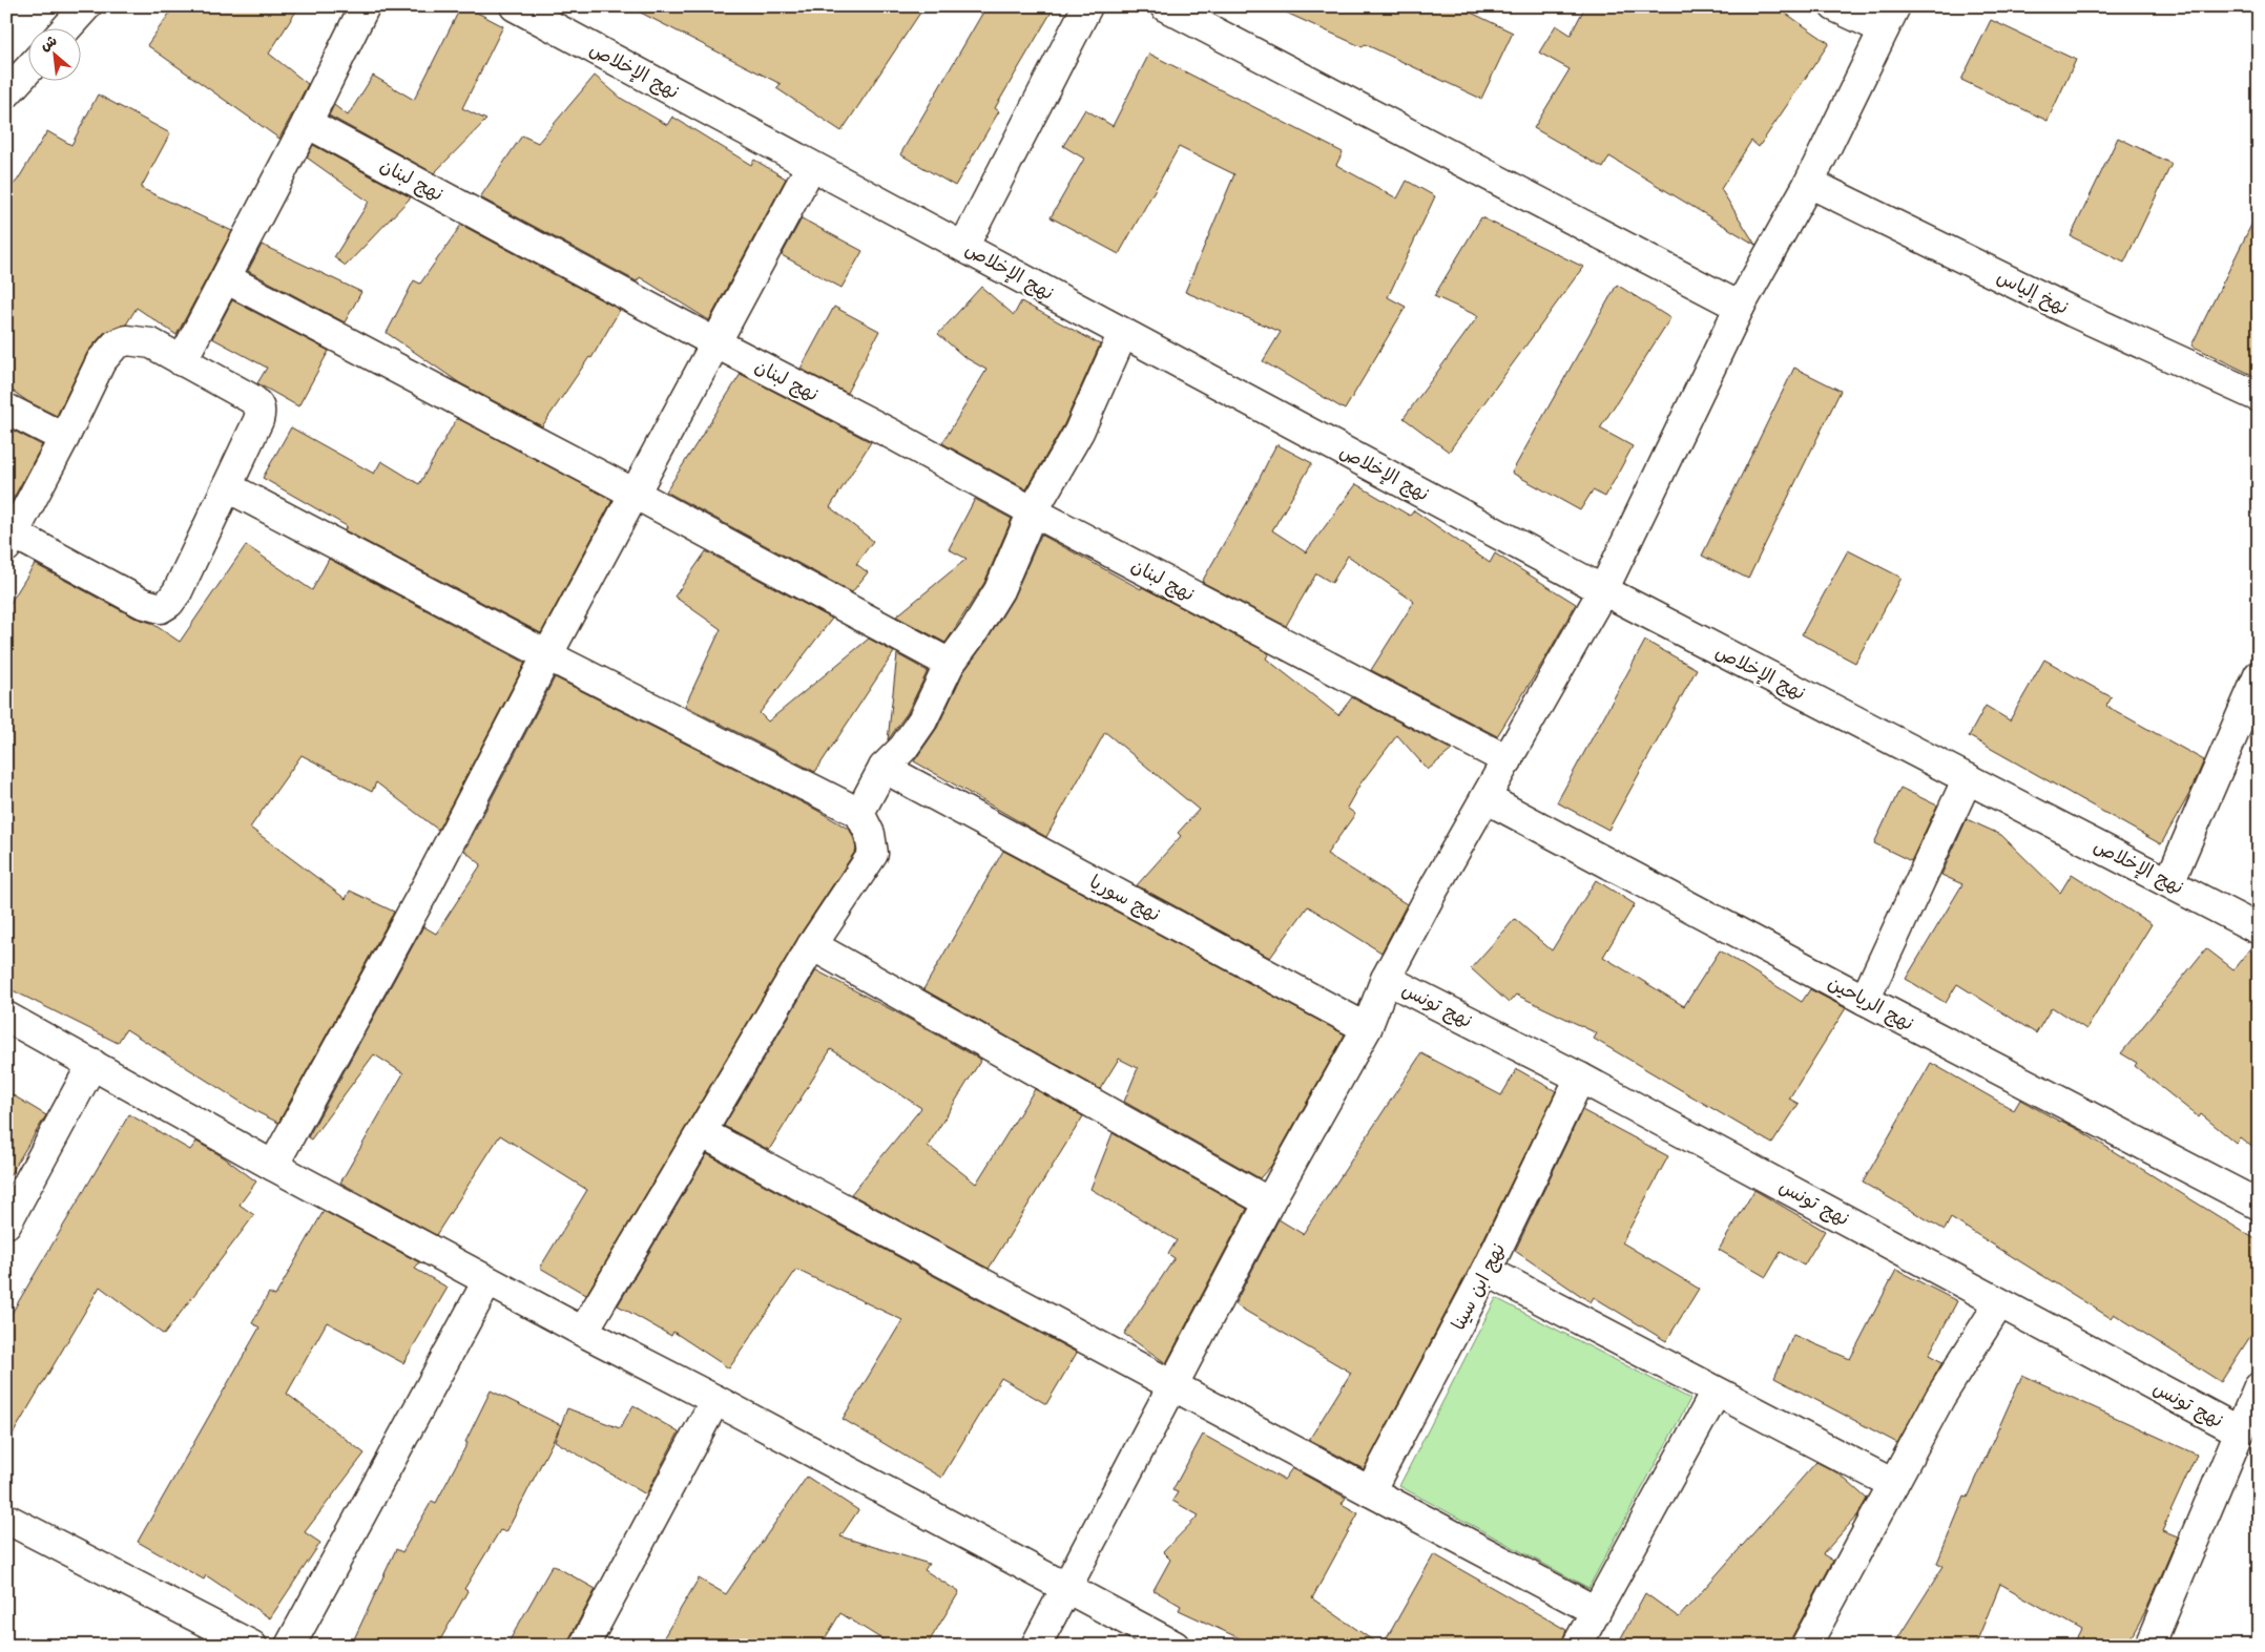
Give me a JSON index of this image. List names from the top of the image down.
{
  "streets": {
    "street": [
      "نهج الإخلاص",
      "نهج لبنان",
      "نهخ إلياس",
      "نهج سوريا",
      "نهج الرياحين",
      "نهج تونس",
      "نهج ابن سينا"
    ]
  },
  "crossings": [
    ["نهج تونس", "نهج ابن سينا"]
  ],
  "north": "top left"
}
